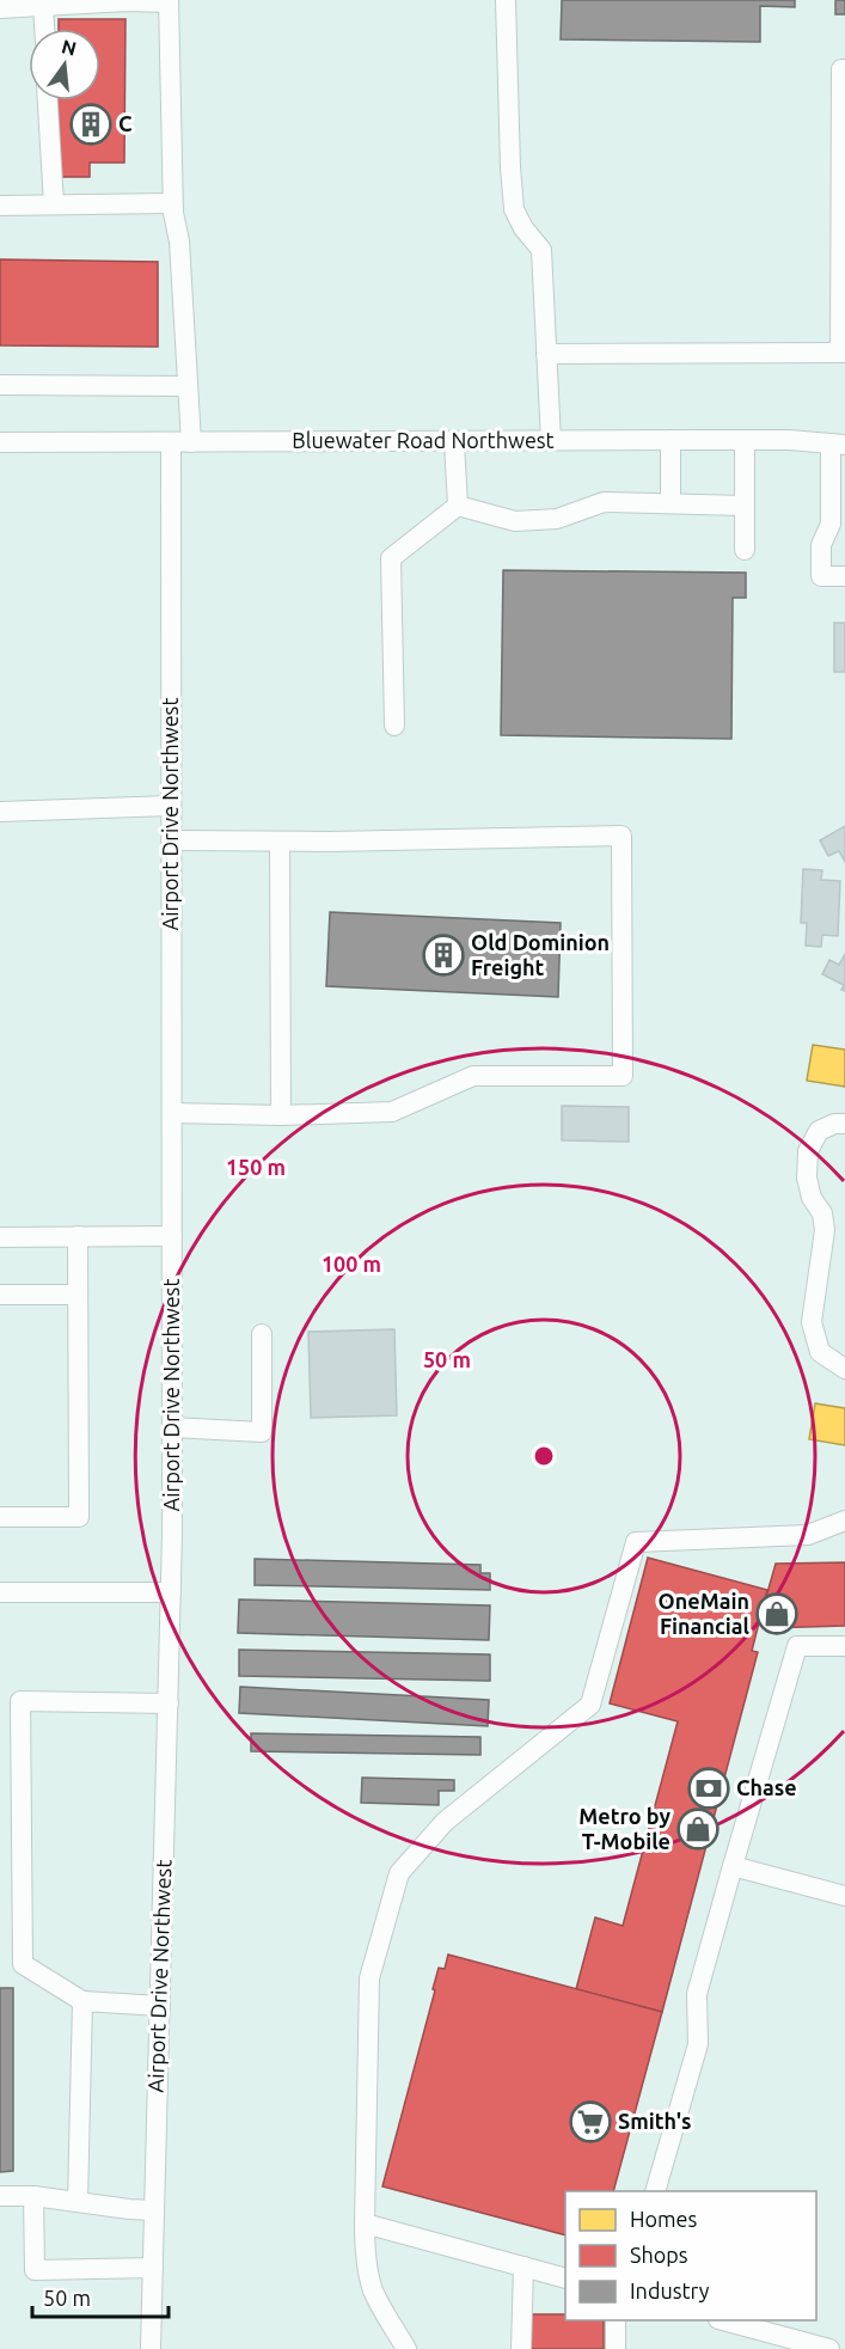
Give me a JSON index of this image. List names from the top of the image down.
{
  "streets": {
    "street": ["Bluewater Road Northwest", "Airport Drive Northwest"]
  },
  "crossings": [
    ["Bluewater Road Northwest", "Airport Drive Northwest"]
  ],
  "places": {
    "building": ["C", "Old Dominion Freight"],
    "shop": ["OneMain Financial", "Metro by T-Mobile"],
    "bank": ["Chase"],
    "supermarket": ["Smith's"]
  },
  "legend": ["Homes", "Shops", "Industry"],
  "scale_bar": "50 m",
  "north": "top",
  "rings": ["150 m", "100 m", "50 m"]
}
